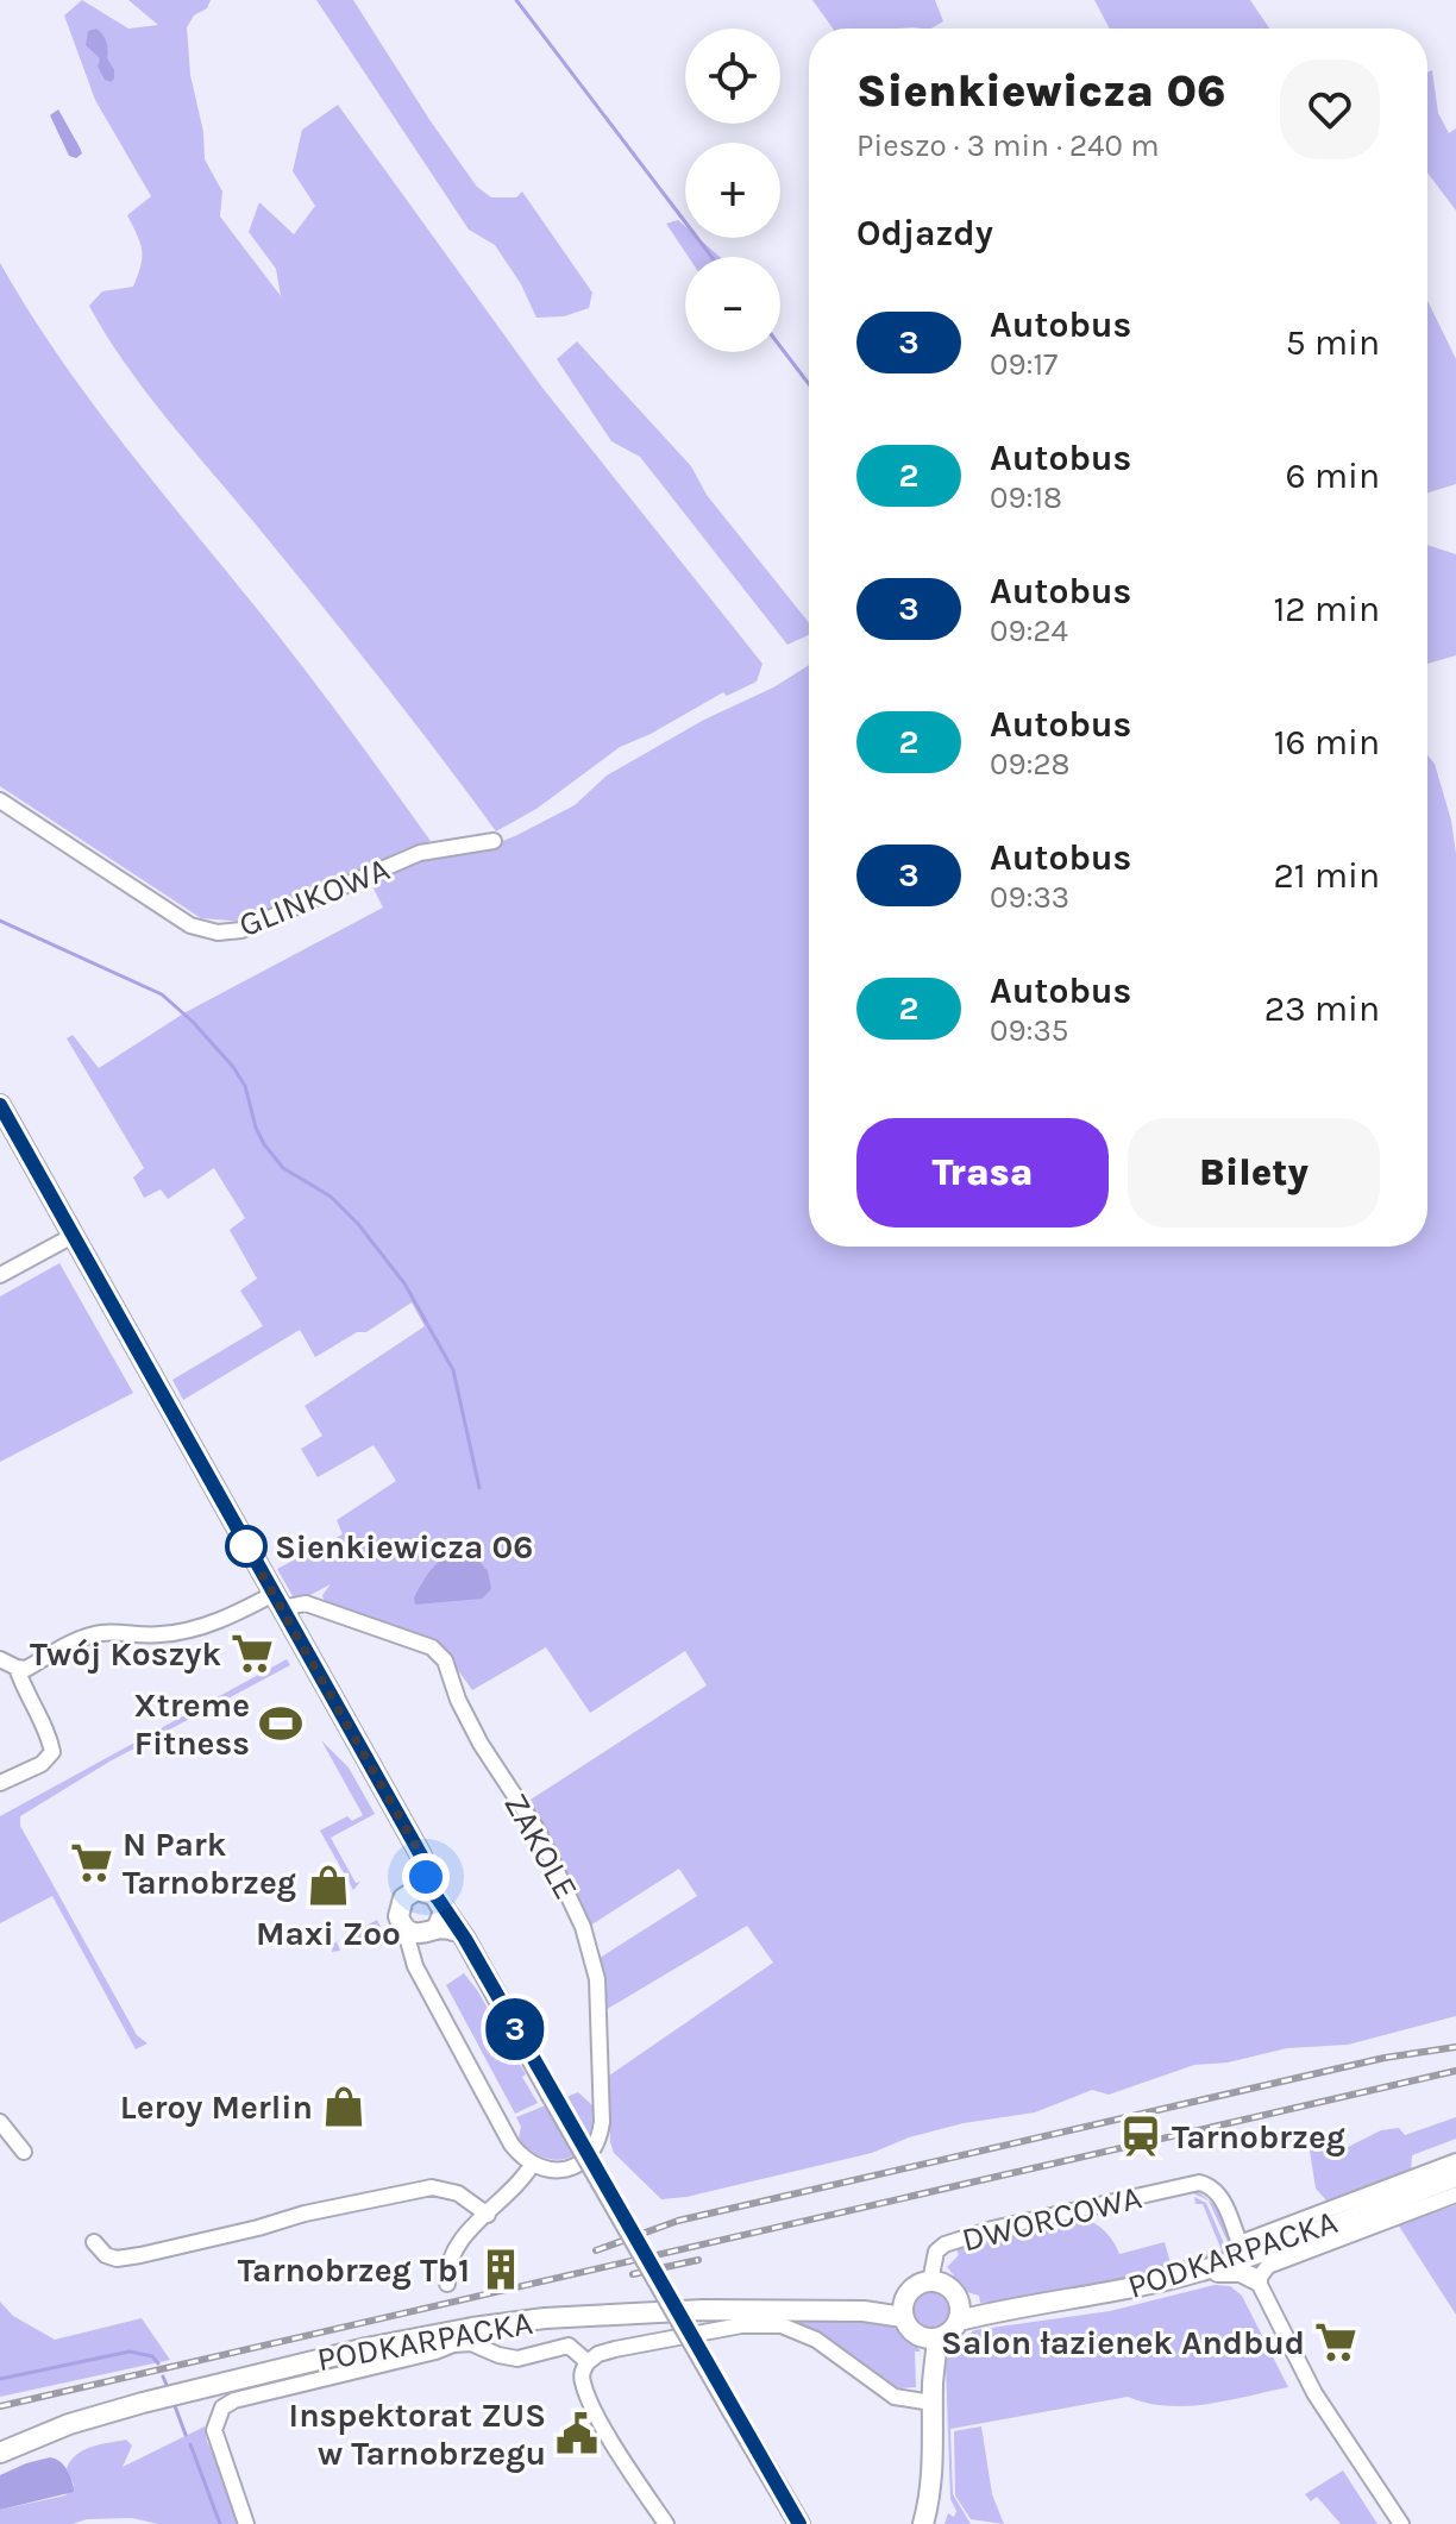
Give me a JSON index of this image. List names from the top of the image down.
{
  "streets": {
    "main road": ["PODKARPACKA"],
    "street": ["GLINKOWA", "ZAKOLE", "DWORCOWA"]
  },
  "crossings": [
    ["DWORCOWA", "PODKARPACKA"]
  ],
  "places": {
    "other": ["Sienkiewicza 06"],
    "supermarket": ["Twój Koszyk", "N Park Tarnobrzeg", "Salon łazienek Andbud"],
    "sports": ["Xtreme Fitness"],
    "shop": ["Maxi Zoo", "Leroy Merlin"],
    "station": ["Tarnobrzeg"],
    "building": ["Tarnobrzeg Tb1"],
    "public building": ["Inspektorat ZUS w Tarnobrzegu"]
  },
  "lines": ["bus line 3"],
  "page": {
    "on_map": "3",
    "map_buttons": ["+", "−"],
    "heading": [
      ["Sienkiewicza 06", "Pieszo · 3 min · 240 m"],
      "Odjazdy"
    ],
    "list": [
      {
        "mark": "3",
        "name": "Autobus",
        "note": "09:17",
        "value": "5 min"
      },
      {
        "mark": "2",
        "name": "Autobus",
        "note": "09:18",
        "value": "6 min"
      },
      {
        "mark": "3",
        "name": "Autobus",
        "note": "09:24",
        "value": "12 min"
      },
      {
        "mark": "2",
        "name": "Autobus",
        "note": "09:28",
        "value": "16 min"
      },
      {
        "mark": "3",
        "name": "Autobus",
        "note": "09:33",
        "value": "21 min"
      },
      {
        "mark": "2",
        "name": "Autobus",
        "note": "09:35",
        "value": "23 min"
      }
    ],
    "buttons": ["Trasa", "Bilety"]
  }
}
